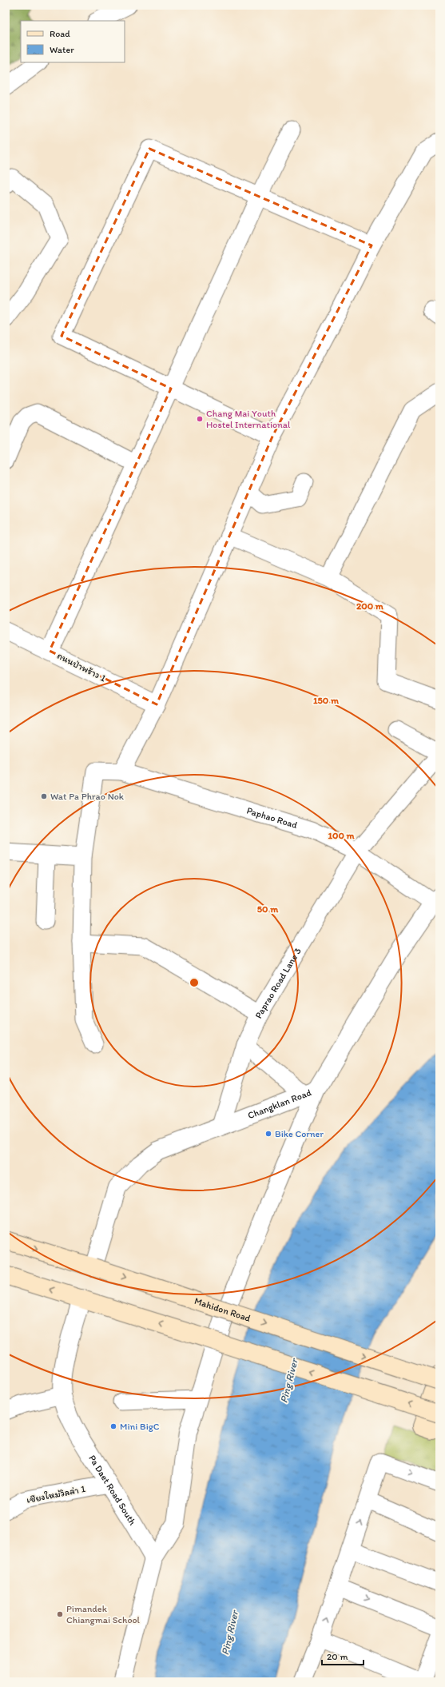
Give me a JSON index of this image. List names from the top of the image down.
{
  "streets": {
    "main road": ["Mahidon Road"],
    "street": [
      "ถนนป่าพร้าว 1",
      "Paphao Road",
      "Paprao Road Lane 3",
      "Changklan Road",
      "Pa Daet Road South",
      "เชียงใหม่วิลล่า 1"
    ]
  },
  "crossings": [
    ["Paphao Road", "Paprao Road Lane 3"],
    ["Paphao Road", "Changklan Road"],
    ["Paprao Road Lane 3", "Changklan Road"],
    ["Changklan Road", "Mahidon Road"],
    ["Pa Daet Road South", "เชียงใหม่วิลล่า 1"]
  ],
  "water": ["Ping River"],
  "places": [
    "Chang Mai Youth Hostel International",
    "Wat Pa Phrao Nok",
    "Bike Corner",
    "Mini BigC",
    "Pimandek Chiangmai School"
  ],
  "legend": ["Road", "Water"],
  "scale_bar": "20 m",
  "rings": [
    "200 m",
    "150 m",
    "100 m",
    "50 m"
  ]
}
